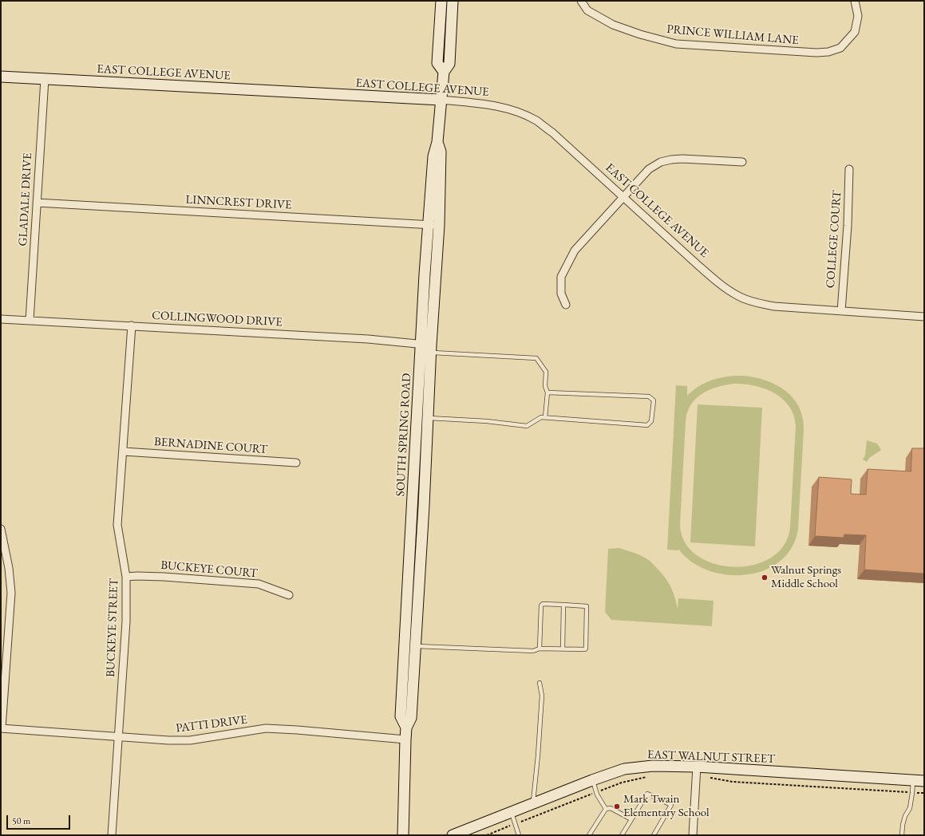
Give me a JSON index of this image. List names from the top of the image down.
{
  "streets": {
    "main road": ["EAST COLLEGE AVENUE", "SOUTH SPRING ROAD", "EAST WALNUT STREET"],
    "street": [
      "PRINCE WILLIAM LANE",
      "GLADALE DRIVE",
      "LINNCREST DRIVE",
      "COLLEGE COURT",
      "COLLINGWOOD DRIVE",
      "BERNADINE COURT",
      "BUCKEYE COURT",
      "BUCKEYE STREET",
      "PATTI DRIVE"
    ]
  },
  "crossings": [
    ["EAST COLLEGE AVENUE", "GLADALE DRIVE"],
    ["EAST COLLEGE AVENUE", "COLLEGE COURT"],
    ["EAST COLLEGE AVENUE", "SOUTH SPRING ROAD"],
    ["GLADALE DRIVE", "LINNCREST DRIVE"],
    ["GLADALE DRIVE", "COLLINGWOOD DRIVE"],
    ["LINNCREST DRIVE", "SOUTH SPRING ROAD"],
    ["COLLINGWOOD DRIVE", "SOUTH SPRING ROAD"],
    ["COLLINGWOOD DRIVE", "BUCKEYE STREET"],
    ["SOUTH SPRING ROAD", "PATTI DRIVE"],
    ["BERNADINE COURT", "BUCKEYE STREET"],
    ["BUCKEYE COURT", "BUCKEYE STREET"],
    ["BUCKEYE STREET", "PATTI DRIVE"]
  ],
  "places": ["Walnut Springs Middle School", "Mark Twain Elementary School"],
  "scale_bar": "50 m"
}
